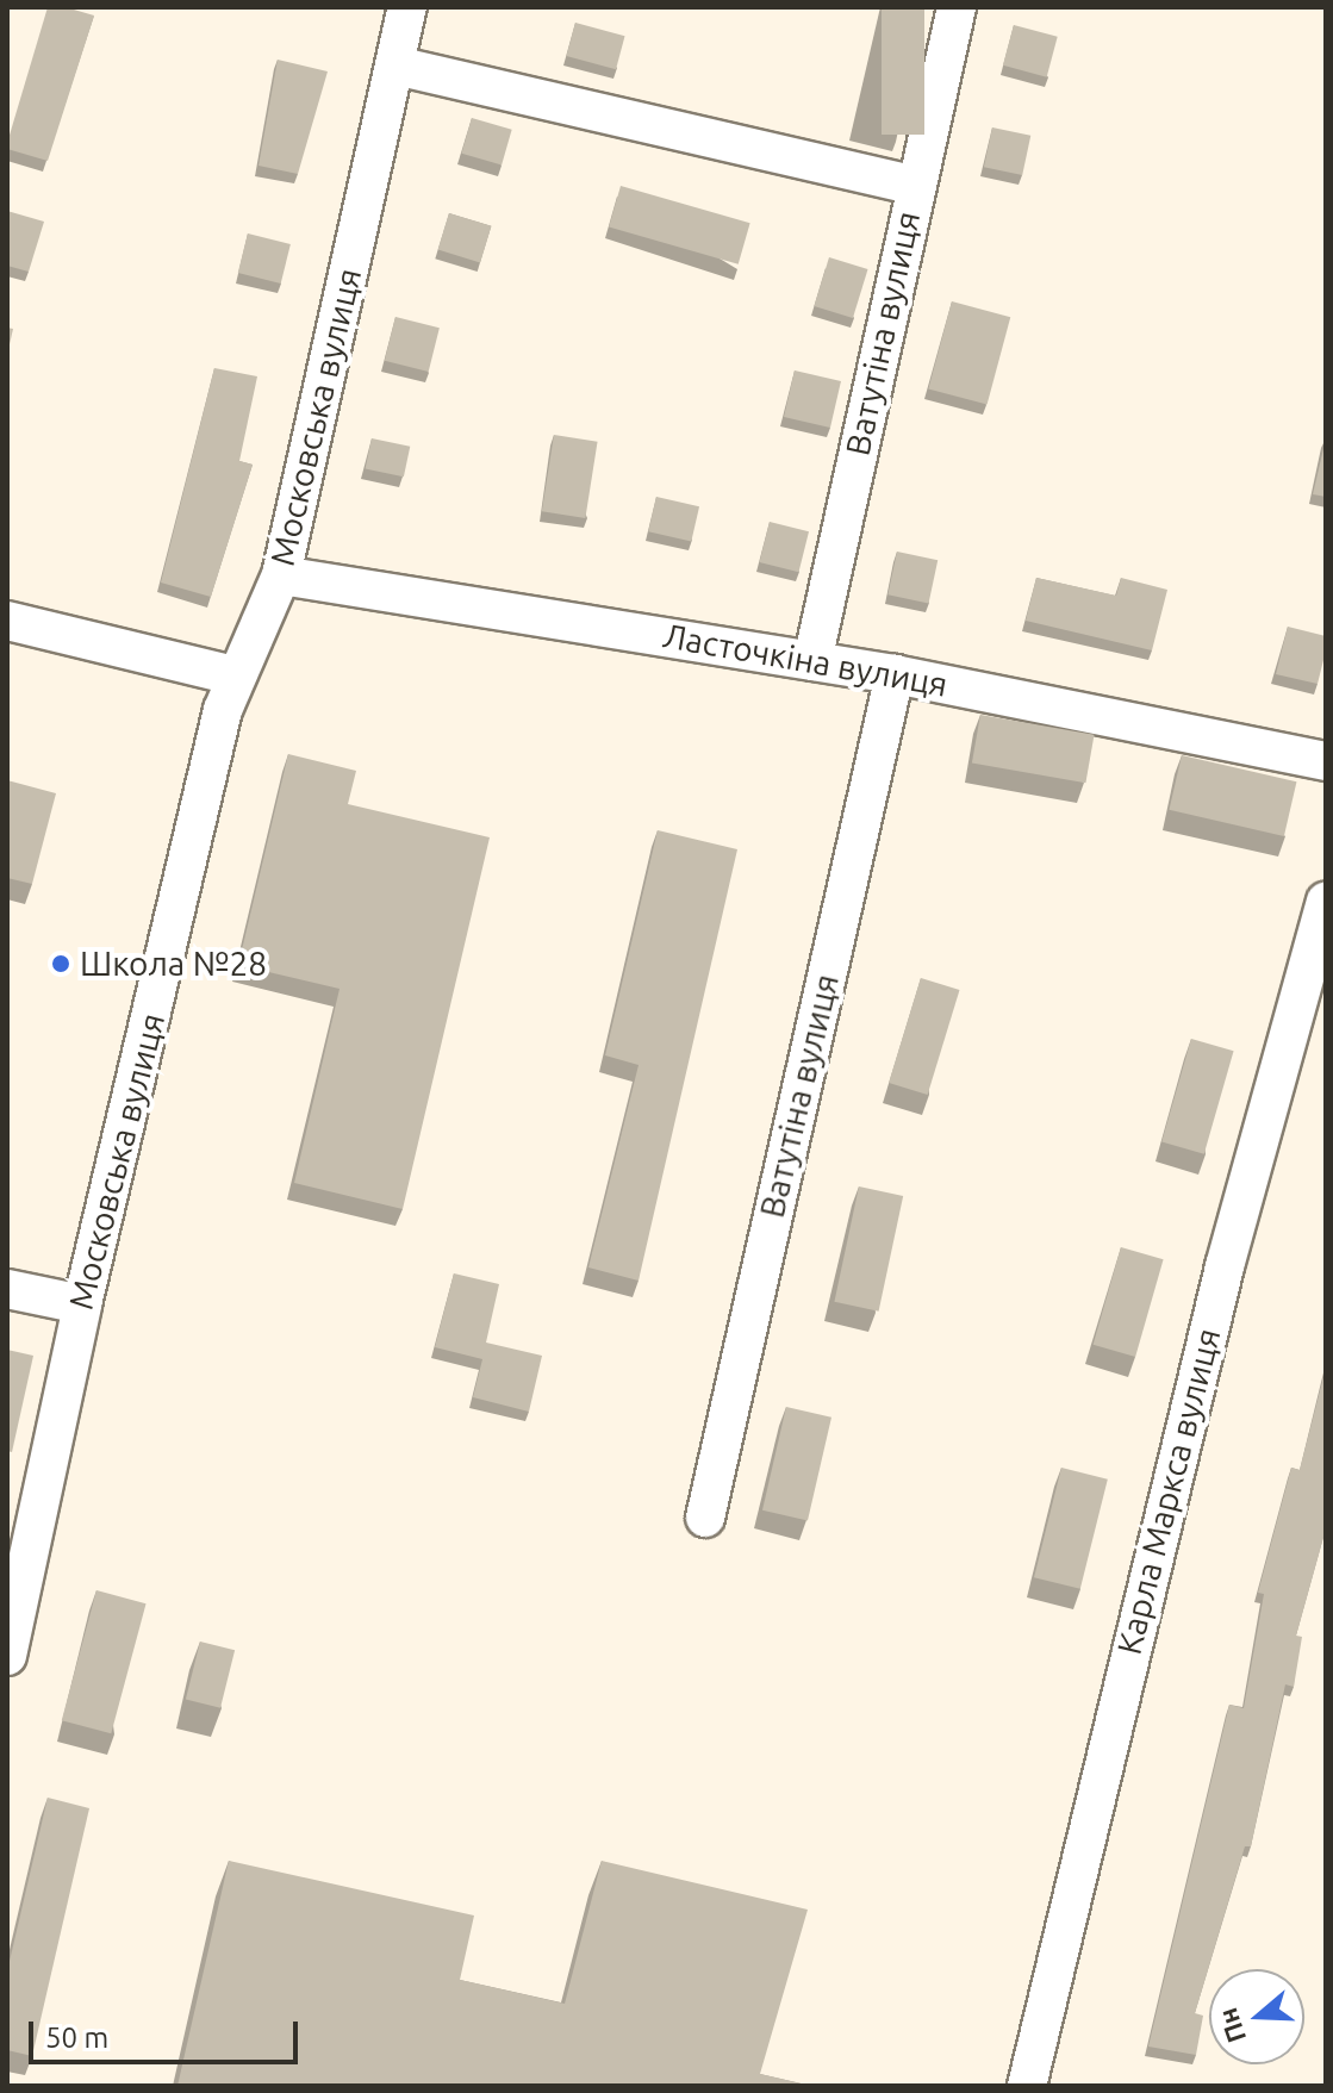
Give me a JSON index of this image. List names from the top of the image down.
{
  "streets": {
    "street": [
      "Ватутіна вулиця",
      "Московська вулиця",
      "Ласточкіна вулиця",
      "Карла Маркса вулиця"
    ]
  },
  "crossings": [
    ["Ватутіна вулиця", "Ласточкіна вулиця"],
    ["Московська вулиця", "Ласточкіна вулиця"]
  ],
  "places": ["Школа №28"],
  "scale_bar": "50 m",
  "north": "left"
}
